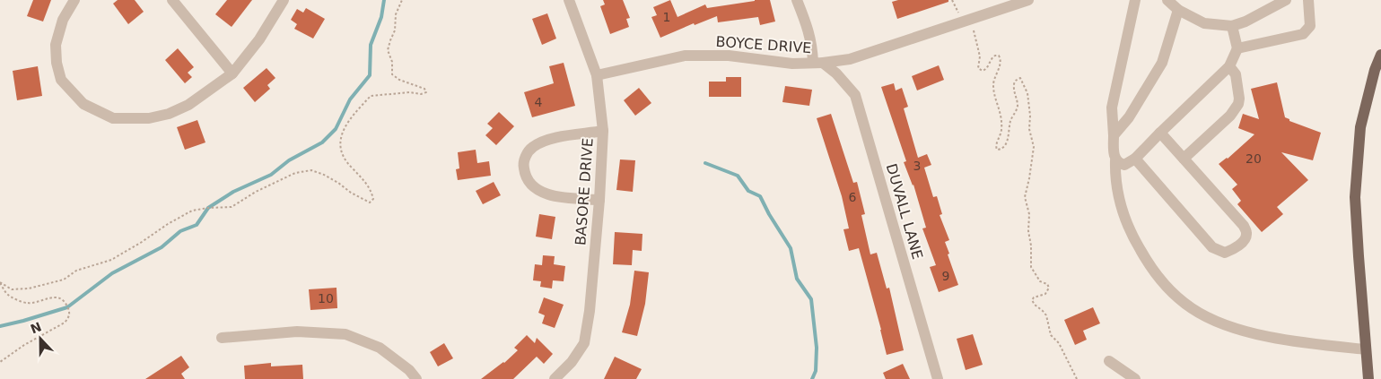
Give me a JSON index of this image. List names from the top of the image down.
{
  "streets": {
    "street": ["BOYCE DRIVE", "BASORE DRIVE", "DUVALL LANE"]
  },
  "crossings": [
    ["BOYCE DRIVE", "BASORE DRIVE"],
    ["BOYCE DRIVE", "DUVALL LANE"]
  ],
  "house_numbers": [
    "1",
    "4",
    "20",
    "3",
    "6",
    "9",
    "10"
  ],
  "north": "top"
}
